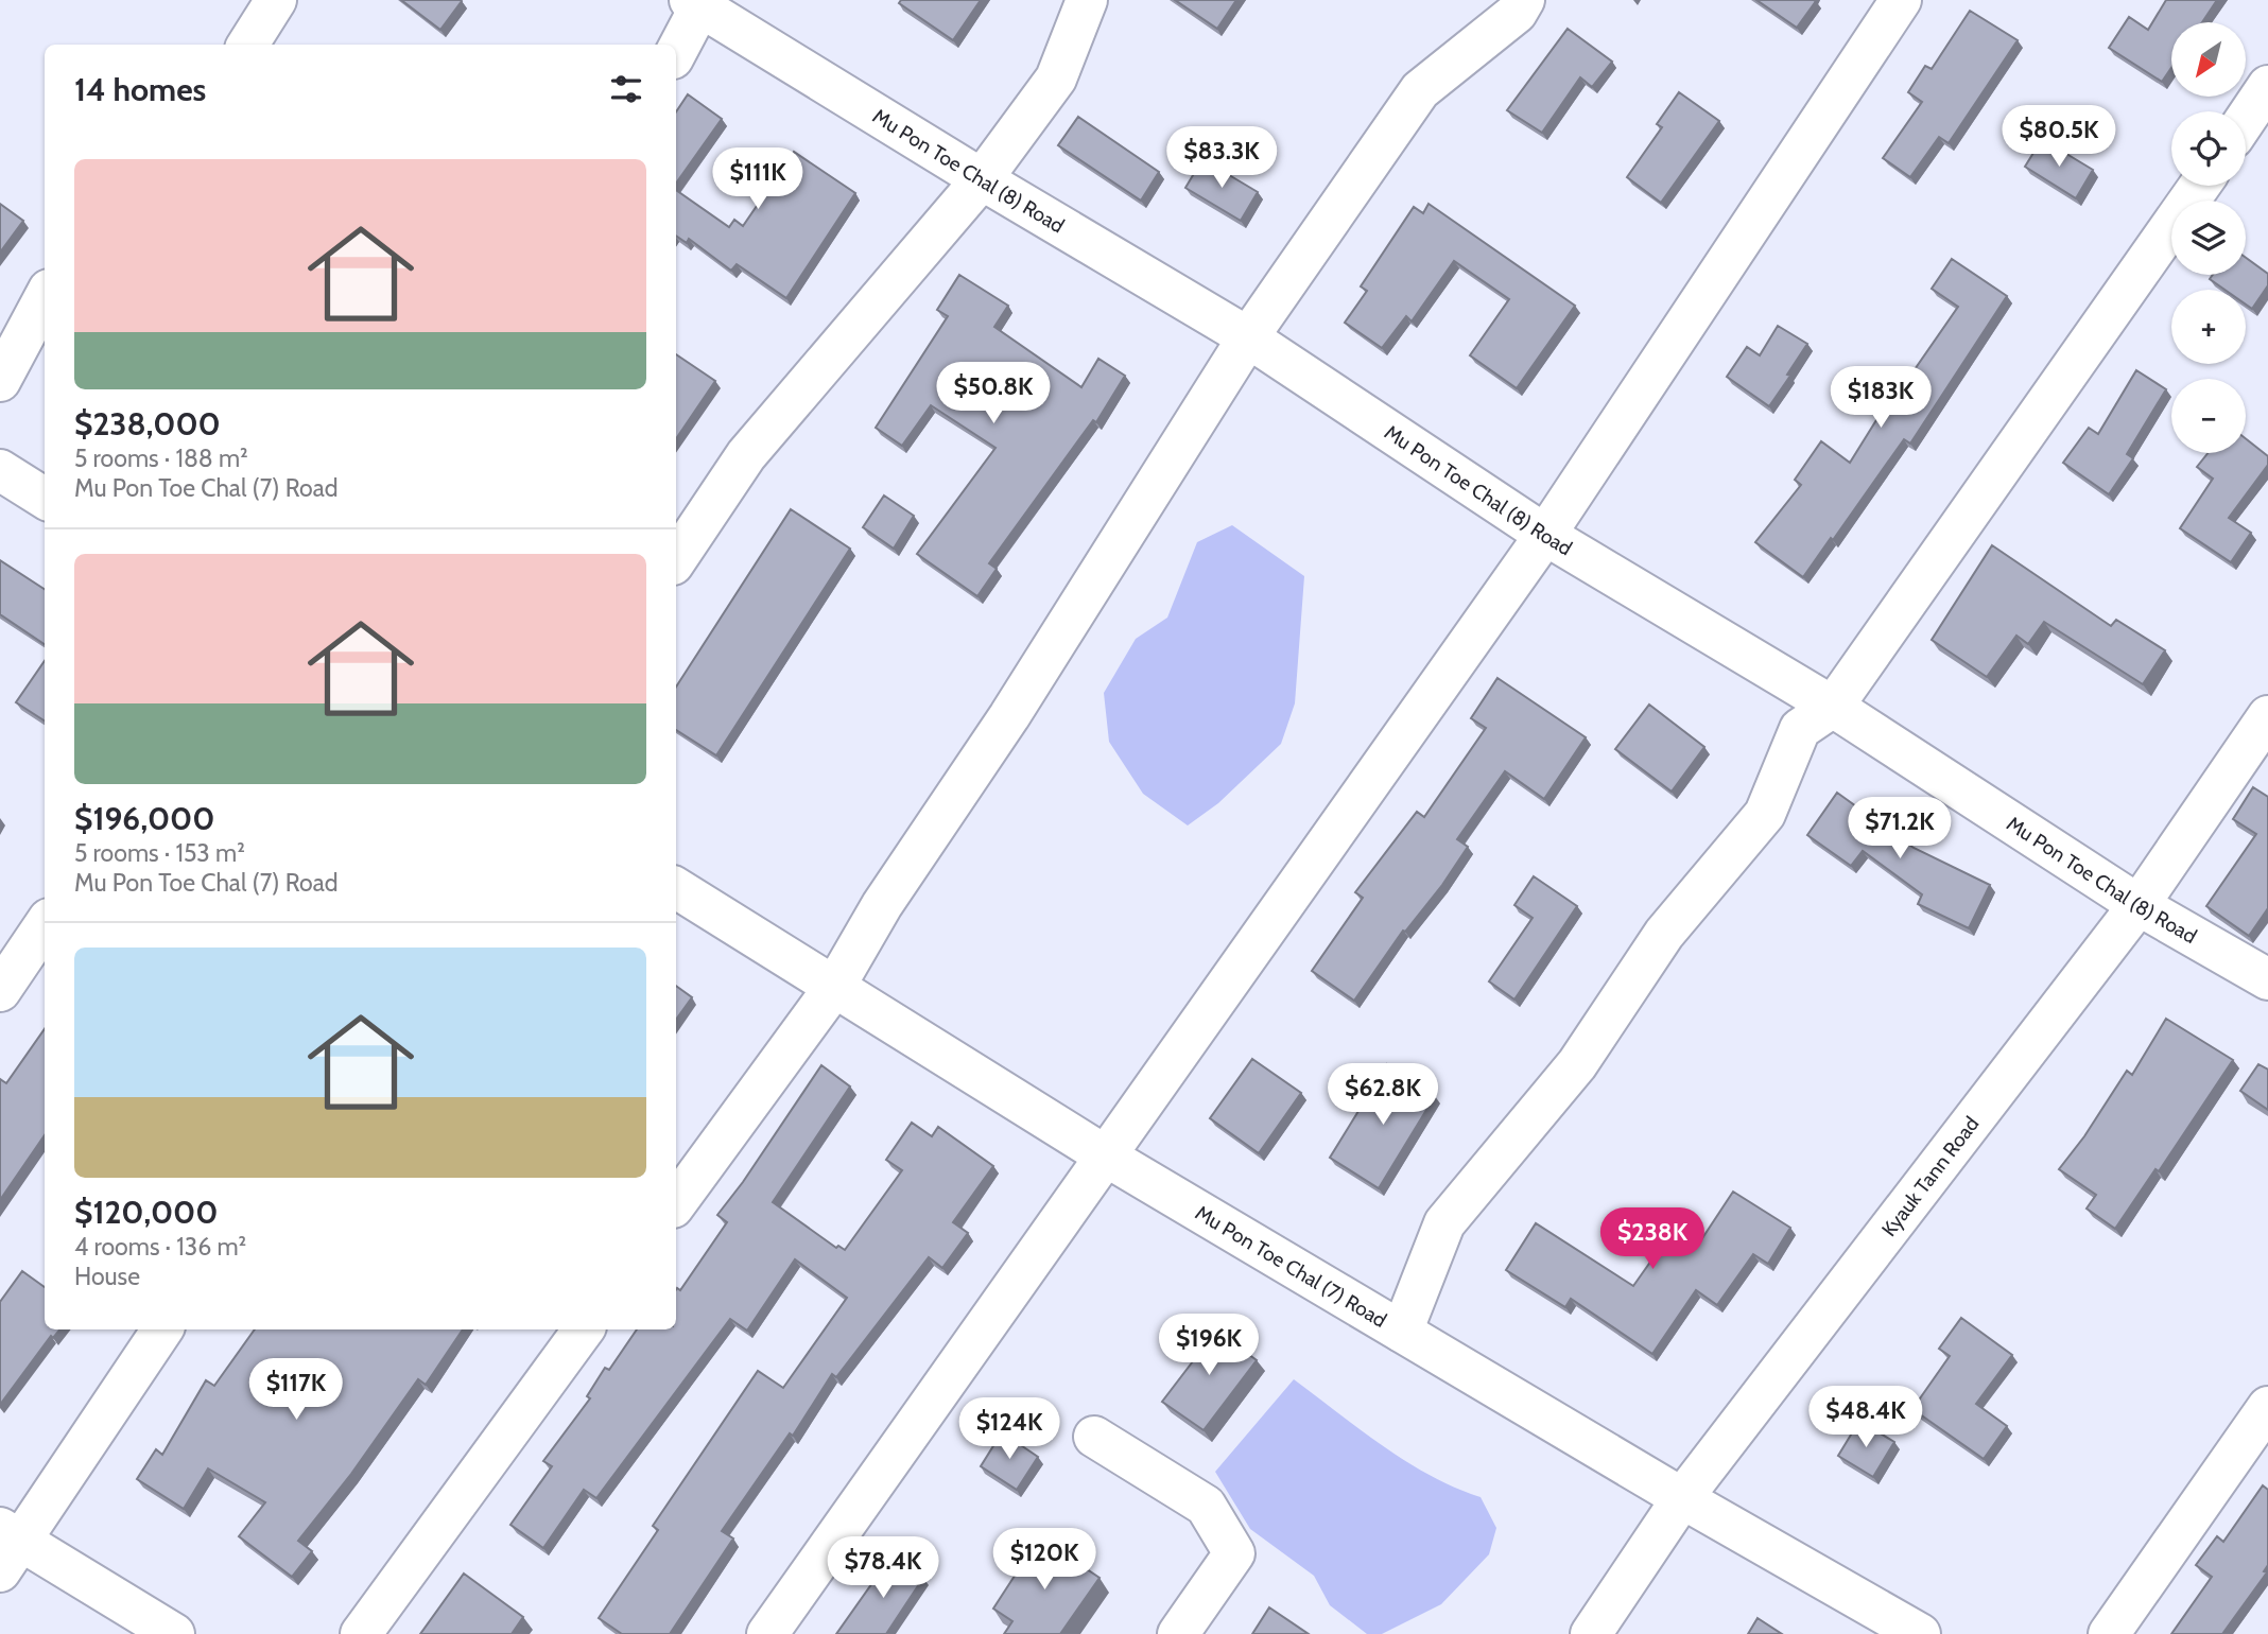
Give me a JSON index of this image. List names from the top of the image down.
{
  "streets": {
    "street": ["Mu Pon Toe Chal (8) Road", "Kyauk Tann Road", "Mu Pon Toe Chal (7) Road"]
  },
  "crossings": [
    ["Mu Pon Toe Chal (8) Road", "Kyauk Tann Road"],
    ["Kyauk Tann Road", "Mu Pon Toe Chal (7) Road"]
  ],
  "north": "bottom left",
  "page": {
    "map_buttons": ["+", "−"],
    "heading": "14 homes",
    "price": [
      "$80.5K",
      "$83.3K",
      "$111K",
      "$50.8K",
      "$183K",
      "$71.2K",
      "$62.8K",
      "$238K",
      "$196K",
      "$117K",
      "$48.4K",
      "$124K",
      "$120K",
      "$78.4K"
    ],
    "list": [
      {
        "name": "$238,000",
        "note": "5 rooms · 188 m² · Mu Pon Toe Chal (7) Road"
      },
      {
        "name": "$196,000",
        "note": "5 rooms · 153 m² · Mu Pon Toe Chal (7) Road"
      },
      {
        "name": "$120,000",
        "note": "4 rooms · 136 m² · House"
      }
    ]
  }
}
